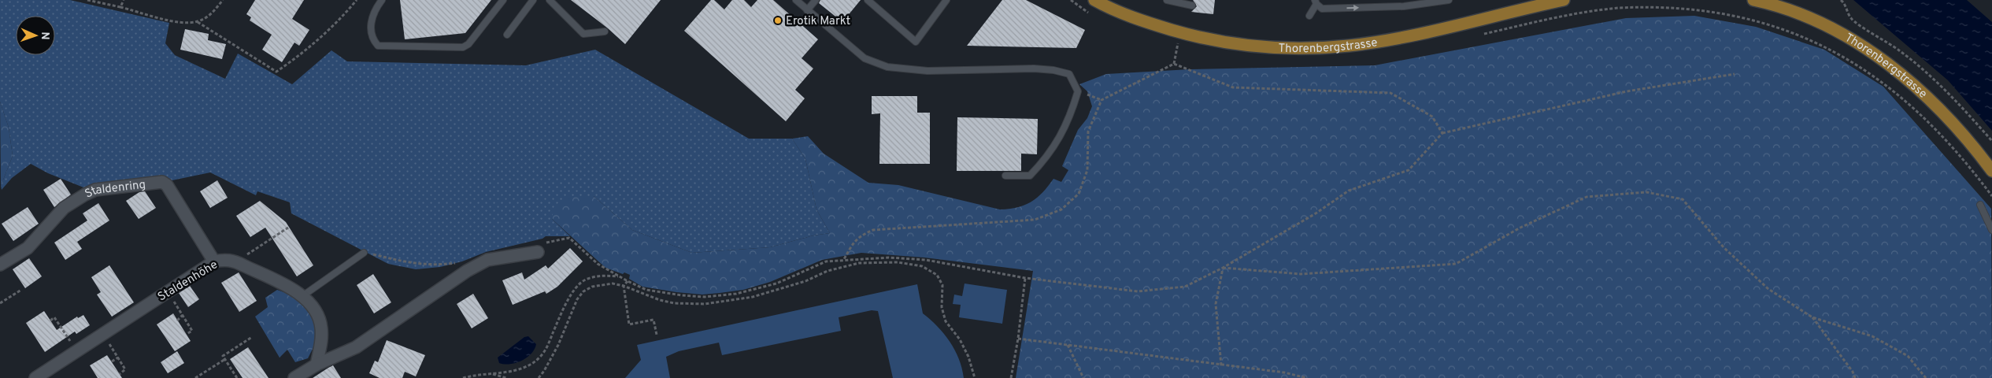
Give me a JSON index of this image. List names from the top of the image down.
{
  "streets": {
    "main road": ["Thorenbergstrasse"],
    "street": ["Staldenring", "Staldenhöhe"]
  },
  "crossings": [
    ["Staldenring", "Staldenhöhe"]
  ],
  "places": ["Erotik Markt"],
  "north": "right"
}
